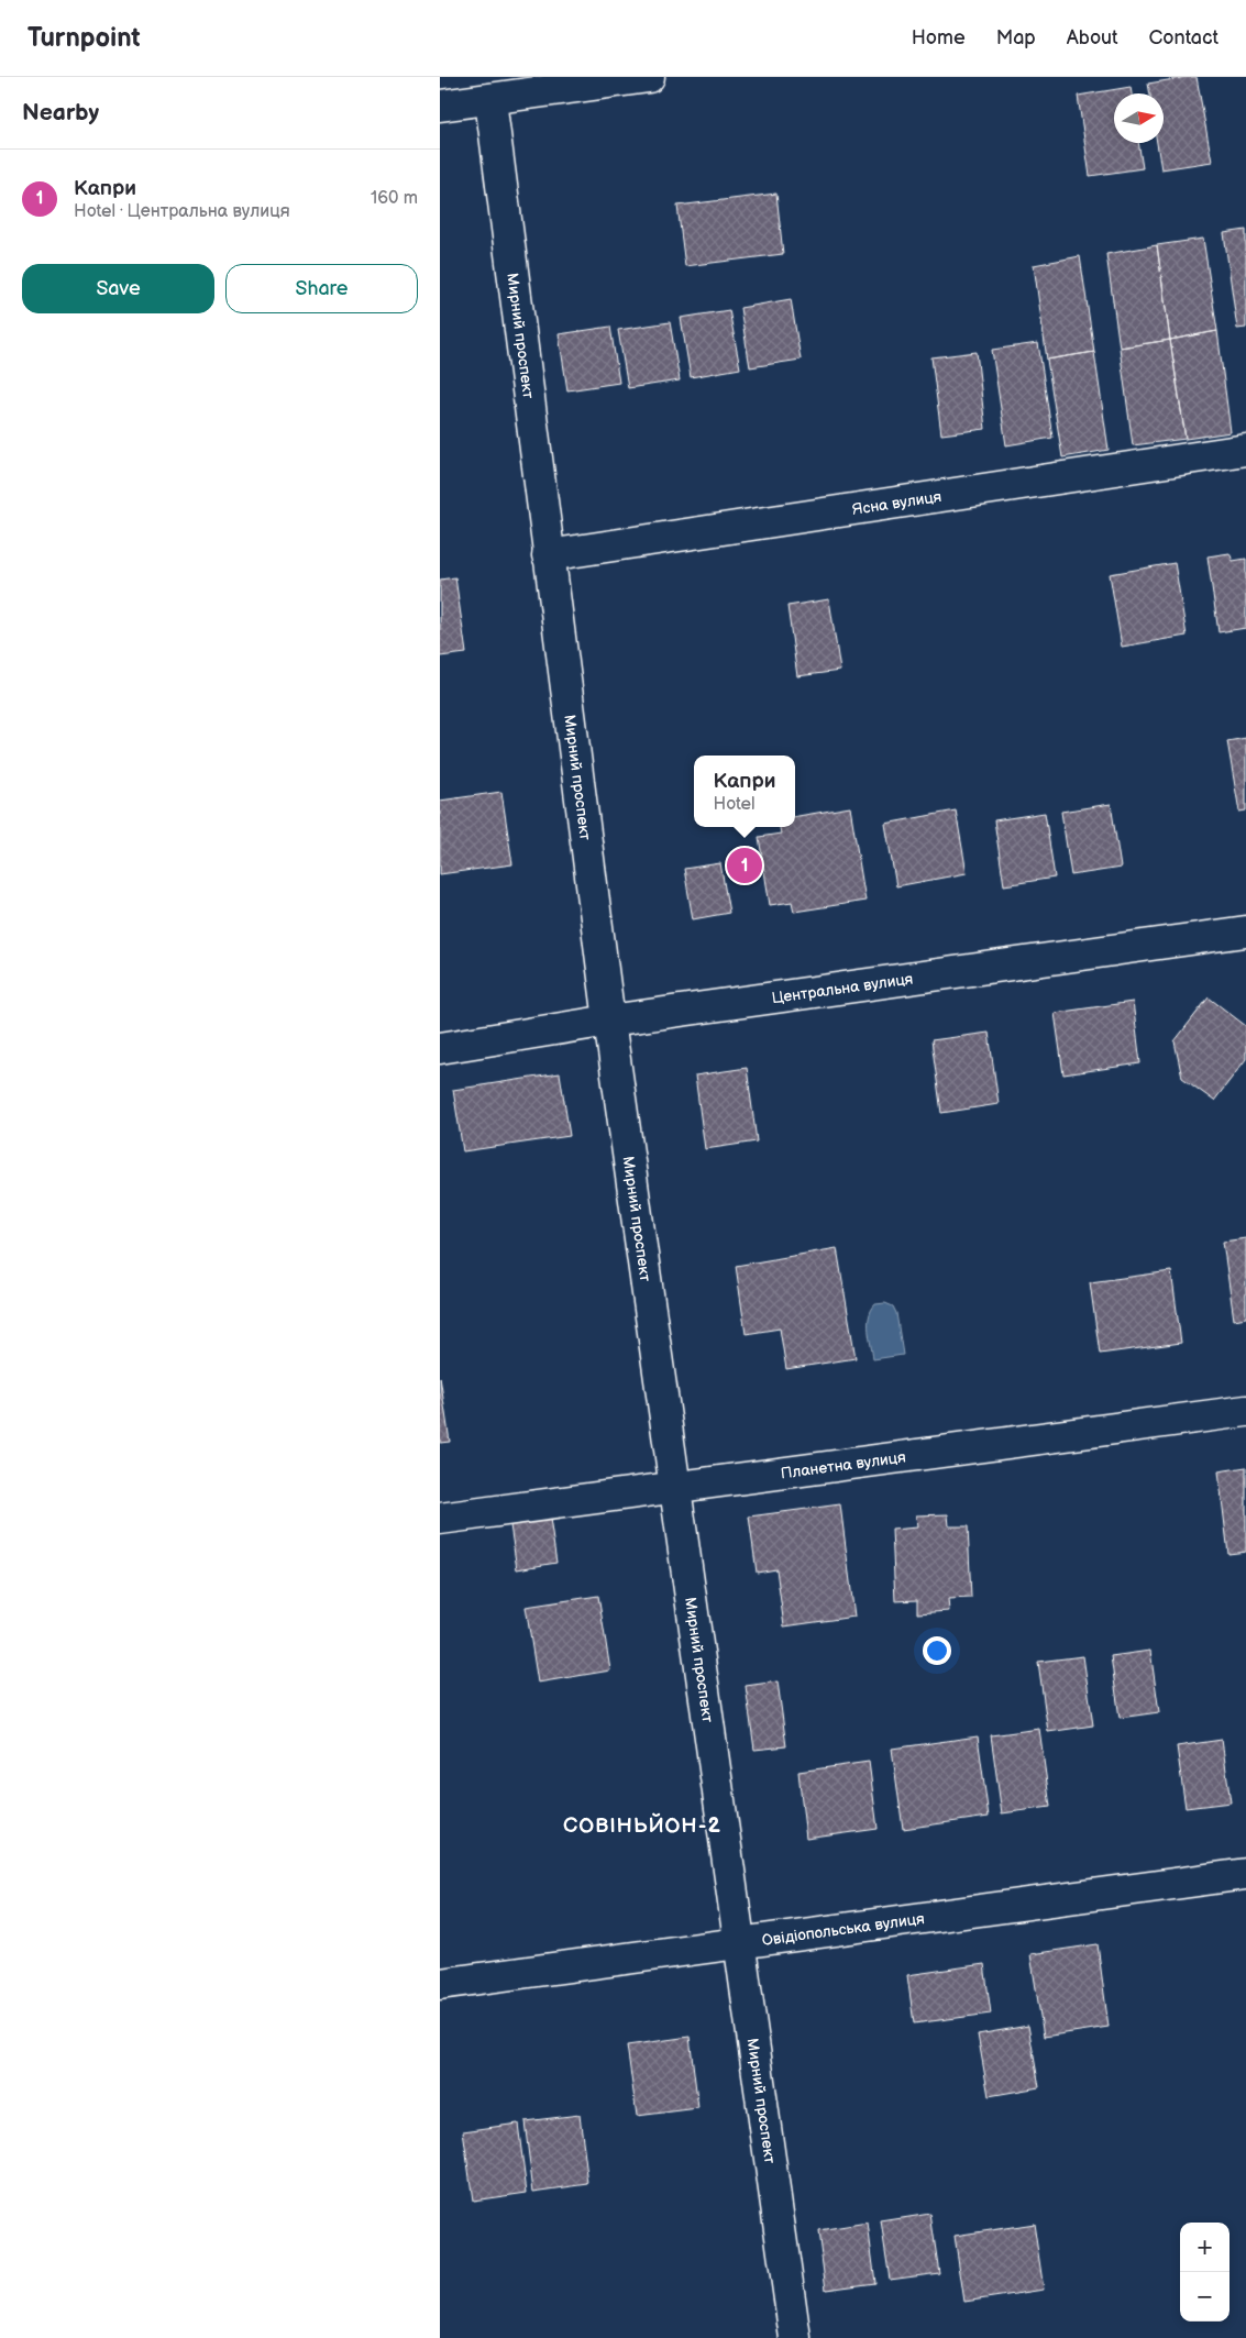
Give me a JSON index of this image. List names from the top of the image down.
{
  "streets": {
    "street": [
      "Мирний проспект",
      "Ясна вулиця",
      "Центральна вулиця",
      "Планетна вулиця",
      "Овідіопольська вулиця"
    ]
  },
  "crossings": [
    ["Мирний проспект", "Ясна вулиця"],
    ["Мирний проспект", "Центральна вулиця"],
    ["Мирний проспект", "Планетна вулиця"],
    ["Мирний проспект", "Овідіопольська вулиця"]
  ],
  "districts": ["СОВІНЬЙОН-2"],
  "north": "right",
  "page": {
    "header": "Turnpoint",
    "nav": [
      "Home",
      "Map",
      "About",
      "Contact"
    ],
    "heading": "Nearby",
    "list": [
      {
        "mark": "1",
        "name": "Капри",
        "note": "Hotel · Центральна вулиця",
        "value": "160 m"
      }
    ],
    "buttons": ["Save", "Share"],
    "popup": ["Капри", "Hotel"],
    "pins": "1",
    "map_buttons": ["+", "−"]
  }
}
